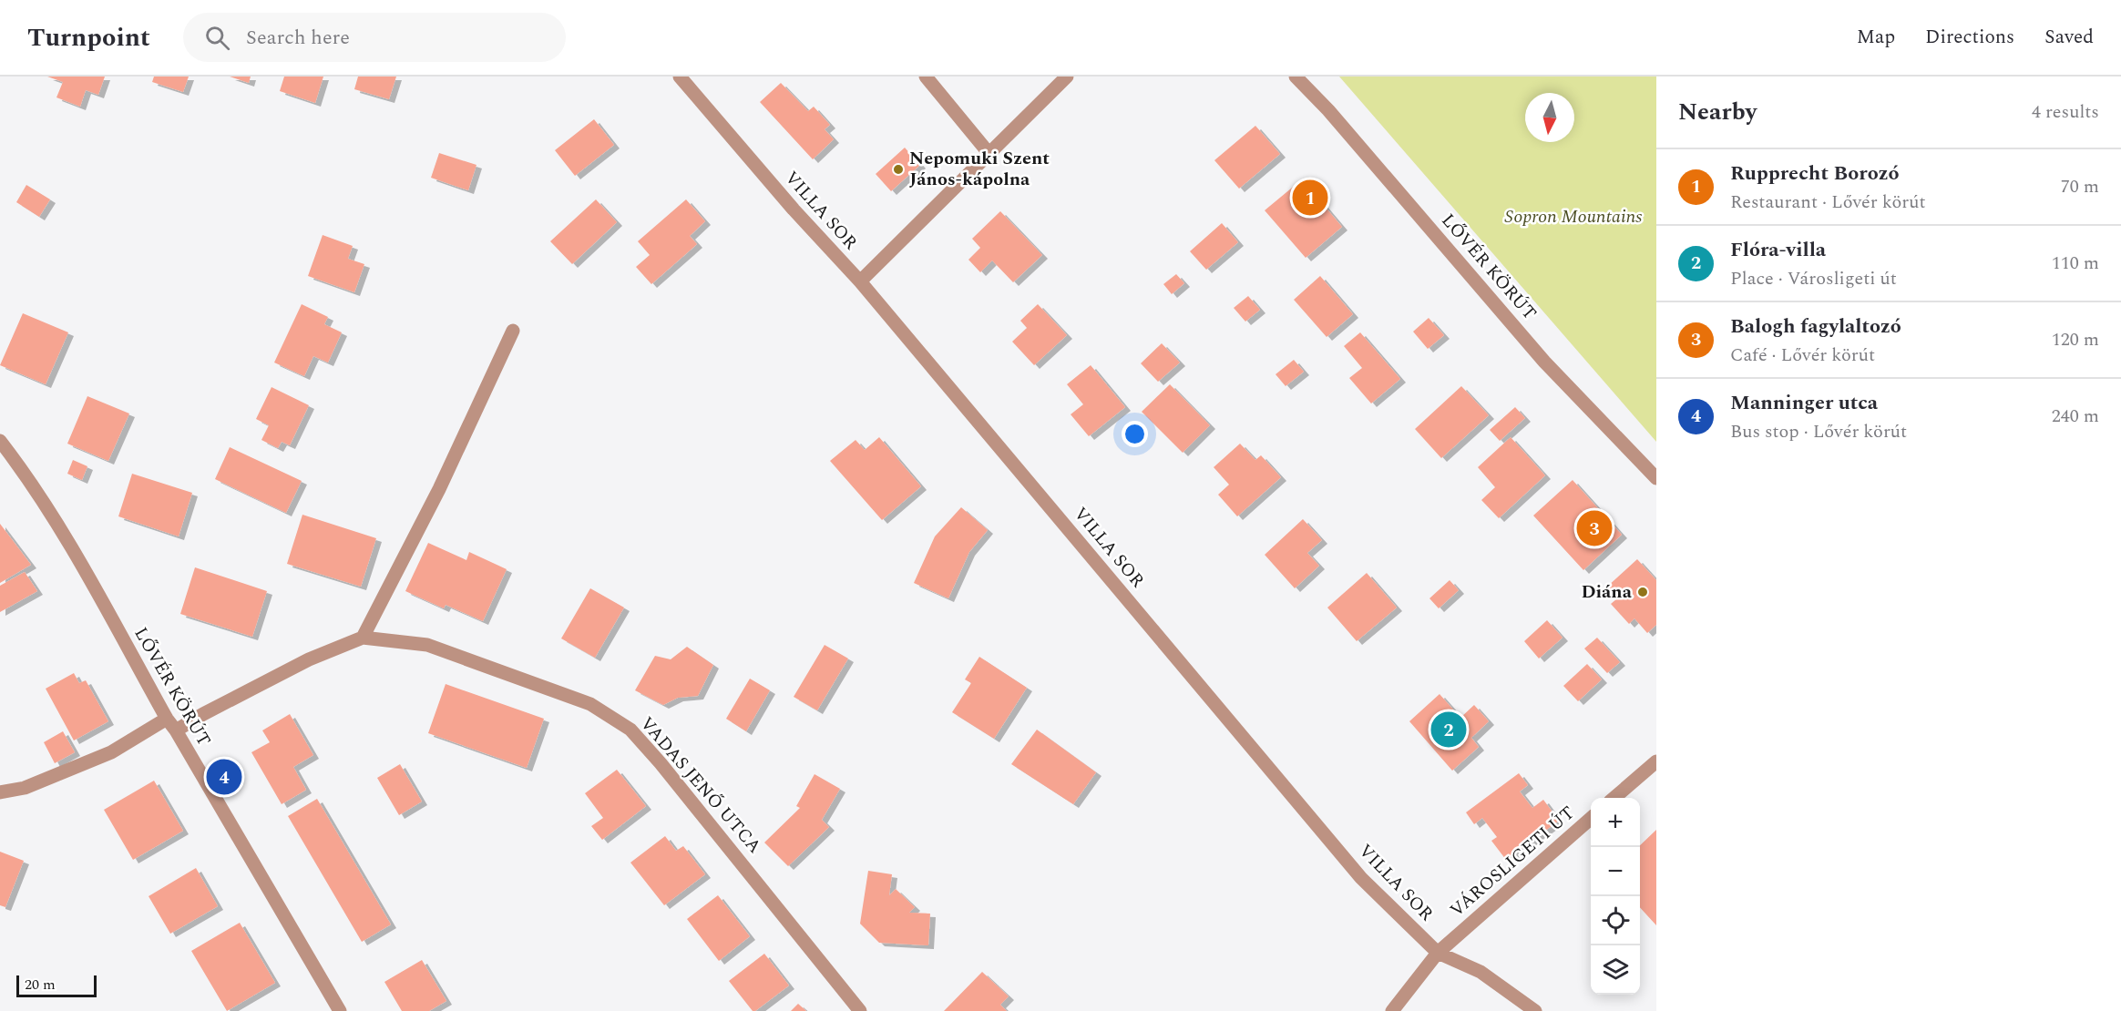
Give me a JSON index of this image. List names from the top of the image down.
{
  "streets": {
    "street": [
      "VILLA SOR",
      "LŐVÉR KÖRÚT",
      "VADAS JENŐ UTCA",
      "VÁROSLIGETI ÚT"
    ]
  },
  "crossings": [
    ["VILLA SOR", "VÁROSLIGETI ÚT"],
    ["LŐVÉR KÖRÚT", "VADAS JENŐ UTCA"]
  ],
  "parks": ["Sopron Mountains"],
  "places": ["Nepomuki Szent János-kápolna", "Diána"],
  "scale_bar": "20 m",
  "north": "bottom",
  "page": {
    "header": "Turnpoint",
    "search": "Search here",
    "nav": ["Map", "Directions", "Saved"],
    "heading": ["Nearby", "4 results"],
    "list": [
      {
        "mark": "1",
        "name": "Rupprecht Borozó",
        "note": "Restaurant · Lővér körút",
        "value": "70 m"
      },
      {
        "mark": "2",
        "name": "Flóra-villa",
        "note": "Place · Városligeti út",
        "value": "110 m"
      },
      {
        "mark": "3",
        "name": "Balogh fagylaltozó",
        "note": "Café · Lővér körút",
        "value": "120 m"
      },
      {
        "mark": "4",
        "name": "Manninger utca",
        "note": "Bus stop · Lővér körút",
        "value": "240 m"
      }
    ],
    "pins": [
      "1",
      "3",
      "2",
      "4"
    ],
    "map_buttons": ["+", "−"],
    "scale": "20 m"
  }
}
